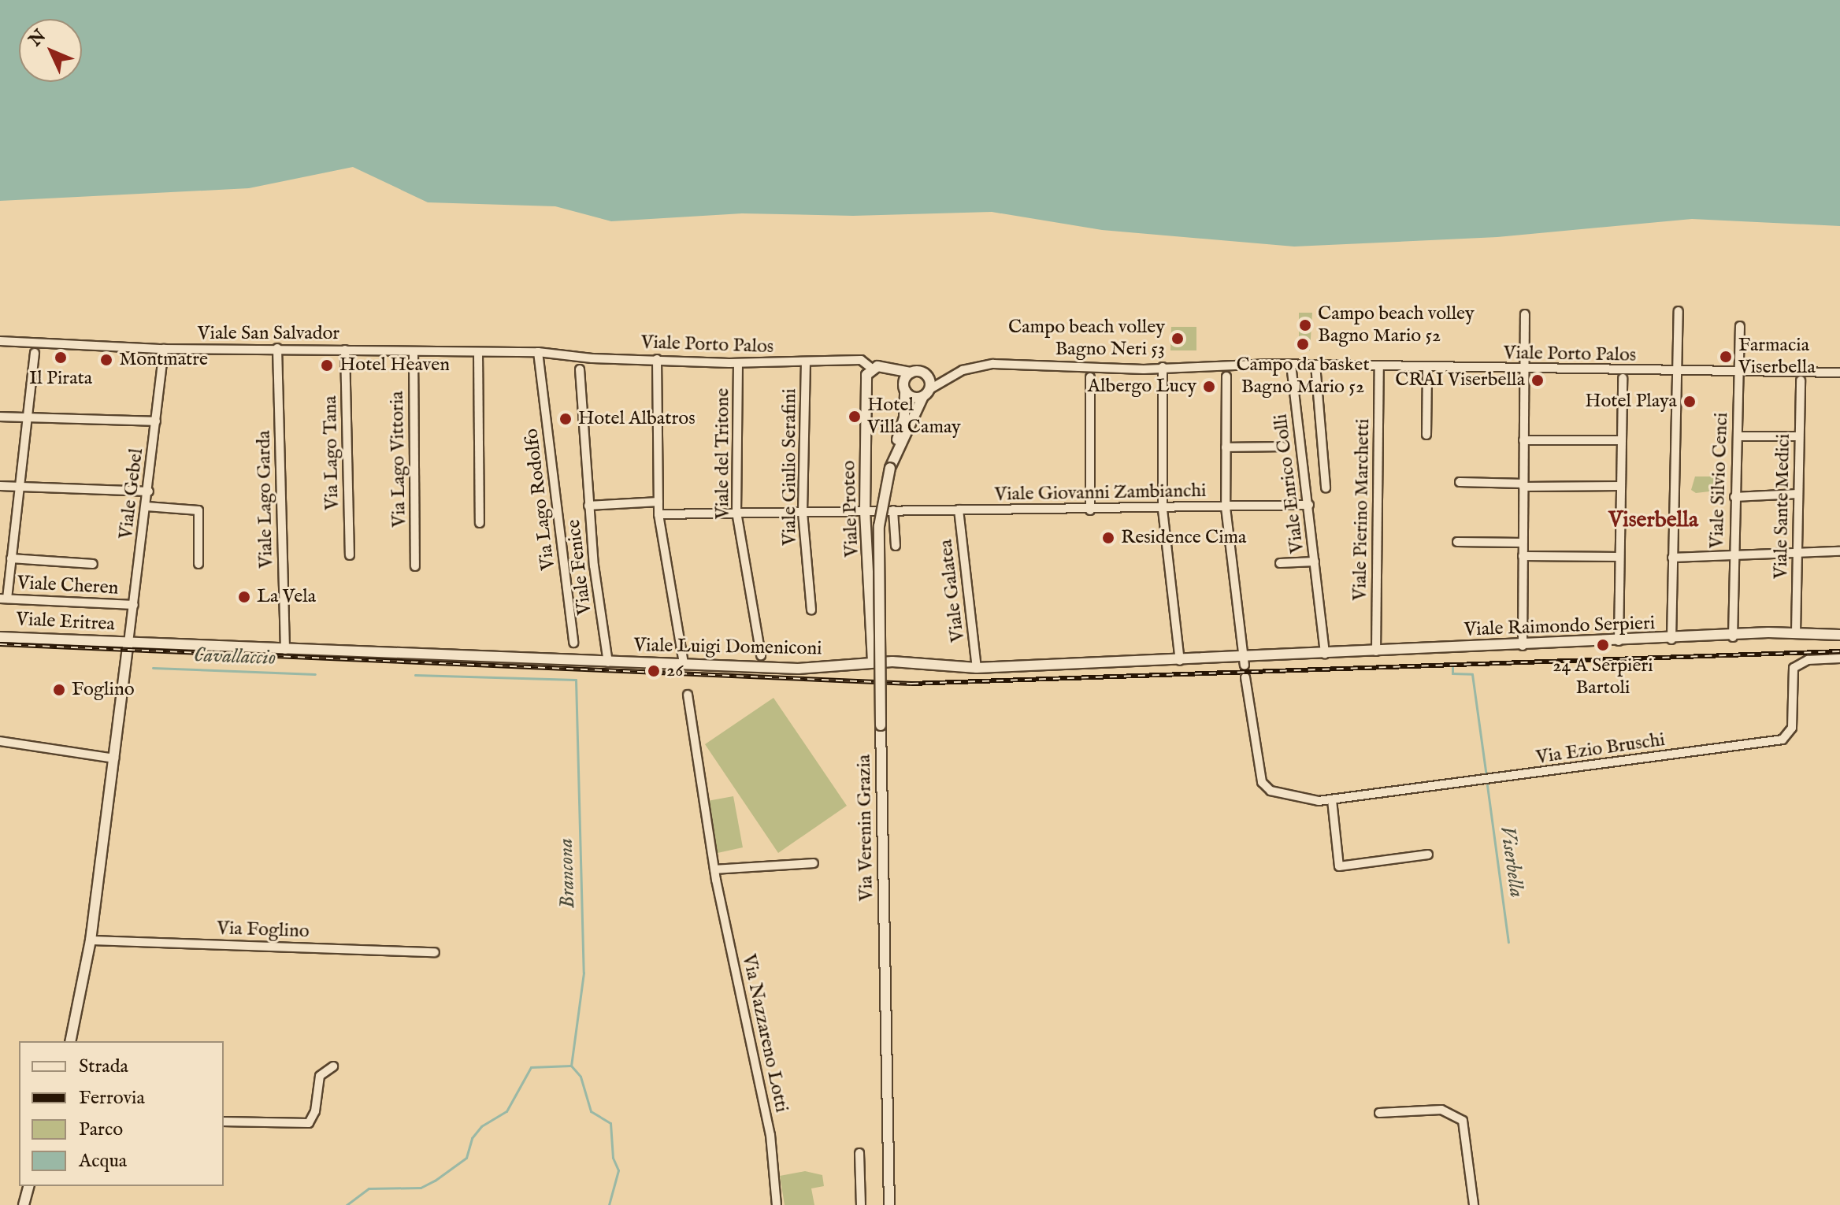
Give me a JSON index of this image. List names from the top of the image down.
{
  "streets": {
    "street": [
      "Viale San Salvador",
      "Viale Porto Palos",
      "Via Lago Tana",
      "Viale del Tritone",
      "Via Lago Vittoria",
      "Viale Giulio Serafini",
      "Viale Silvio Cenci",
      "Viale Enrico Colli",
      "Viale Giovanni Zambianchi",
      "Viale Gebel",
      "Viale Lago Garda",
      "Via Lago Rodolfo",
      "Viale Sante Medici",
      "Viale Proteo",
      "Viale Pierino Marchetti",
      "Viale Fenice",
      "Viale Cheren",
      "Viale Galatea",
      "Viale Eritrea",
      "Viale Raimondo Serpieri",
      "Viale Luigi Domeniconi",
      "Via Ezio Bruschi",
      "Via Verenin Grazia",
      "Via Foglino",
      "Via Nazzareno Lotti"
    ]
  },
  "crossings": [
    ["Viale San Salvador", "Viale Porto Palos"],
    ["Viale San Salvador", "Via Lago Tana"],
    ["Viale San Salvador", "Via Lago Vittoria"],
    ["Viale San Salvador", "Viale Gebel"],
    ["Viale San Salvador", "Viale Lago Garda"],
    ["Viale San Salvador", "Via Lago Rodolfo"],
    ["Viale Porto Palos", "Viale del Tritone"],
    ["Viale Porto Palos", "Viale Giulio Serafini"],
    ["Viale Porto Palos", "Viale Silvio Cenci"],
    ["Viale Porto Palos", "Viale Enrico Colli"],
    ["Viale Porto Palos", "Via Lago Rodolfo"],
    ["Viale Porto Palos", "Viale Proteo"],
    ["Viale Porto Palos", "Viale Pierino Marchetti"],
    ["Viale Porto Palos", "Via Verenin Grazia"],
    ["Viale del Tritone", "Viale Giovanni Zambianchi"],
    ["Viale Giulio Serafini", "Viale Giovanni Zambianchi"],
    ["Viale Silvio Cenci", "Viale Raimondo Serpieri"],
    ["Viale Enrico Colli", "Viale Giovanni Zambianchi"],
    ["Viale Enrico Colli", "Viale Raimondo Serpieri"],
    ["Viale Enrico Colli", "Viale Luigi Domeniconi"],
    ["Viale Giovanni Zambianchi", "Viale Proteo"],
    ["Viale Giovanni Zambianchi", "Viale Galatea"],
    ["Viale Gebel", "Viale Cheren"],
    ["Viale Gebel", "Viale Eritrea"],
    ["Viale Gebel", "Viale Luigi Domeniconi"],
    ["Viale Lago Garda", "Viale Luigi Domeniconi"],
    ["Viale Sante Medici", "Viale Raimondo Serpieri"],
    ["Viale Proteo", "Viale Luigi Domeniconi"],
    ["Viale Pierino Marchetti", "Viale Raimondo Serpieri"],
    ["Viale Fenice", "Viale Luigi Domeniconi"],
    ["Viale Galatea", "Viale Luigi Domeniconi"],
    ["Viale Eritrea", "Viale Luigi Domeniconi"],
    ["Viale Raimondo Serpieri", "Viale Luigi Domeniconi"]
  ],
  "districts": ["Viserbella"],
  "water": ["Cavallaccio", "Viserbella", "Brancona"],
  "places": [
    "Campo beach volley Bagno Mario 52",
    "Campo beach volley Bagno Neri 53",
    "Campo da basket Bagno Mario 52",
    "Farmacia Viserbella",
    "Il Pirata",
    "Montmatre",
    "Hotel Heaven",
    "CRAI Viserbella",
    "Albergo Lucy",
    "Hotel Playa",
    "Hotel Villa Camay",
    "Hotel Albatros",
    "Residence Cima",
    "La Vela",
    "24 A Serpieri Bartoli",
    "26",
    "Foglino"
  ],
  "legend": [
    "Strada",
    "Ferrovia",
    "Parco",
    "Acqua"
  ],
  "north": "top left"
}
